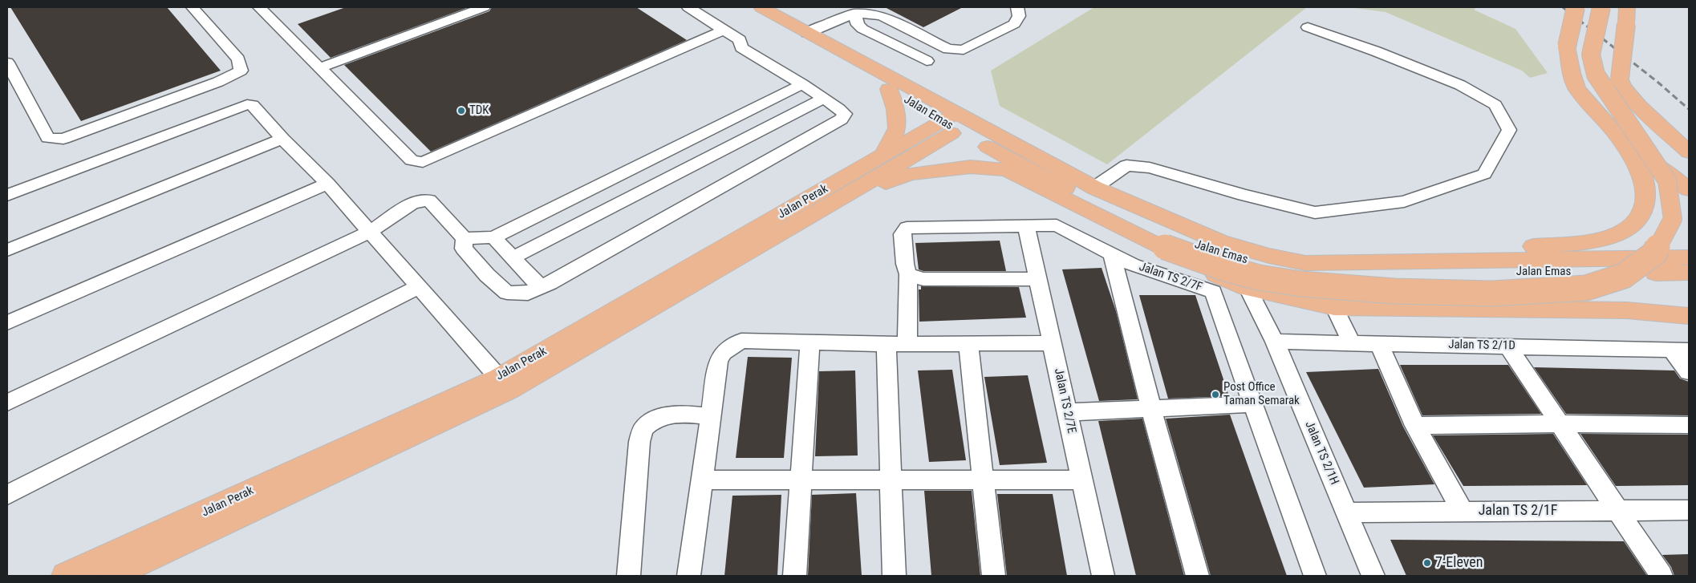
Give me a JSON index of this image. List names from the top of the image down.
{
  "streets": {
    "main road": ["Jalan Emas", "Jalan Perak"],
    "street": [
      "Jalan TS 2/7F",
      "Jalan TS 2/1D",
      "Jalan TS 2/7E",
      "Jalan TS 2/1H",
      "Jalan TS 2/1F"
    ]
  },
  "crossings": [
    ["Jalan Emas", "Jalan Perak"],
    ["Jalan TS 2/7F", "Jalan TS 2/7E"],
    ["Jalan TS 2/1D", "Jalan TS 2/1H"],
    ["Jalan TS 2/1H", "Jalan TS 2/1F"]
  ],
  "places": ["TDK", "Post Office Taman Semarak", "7-Eleven"]
}
